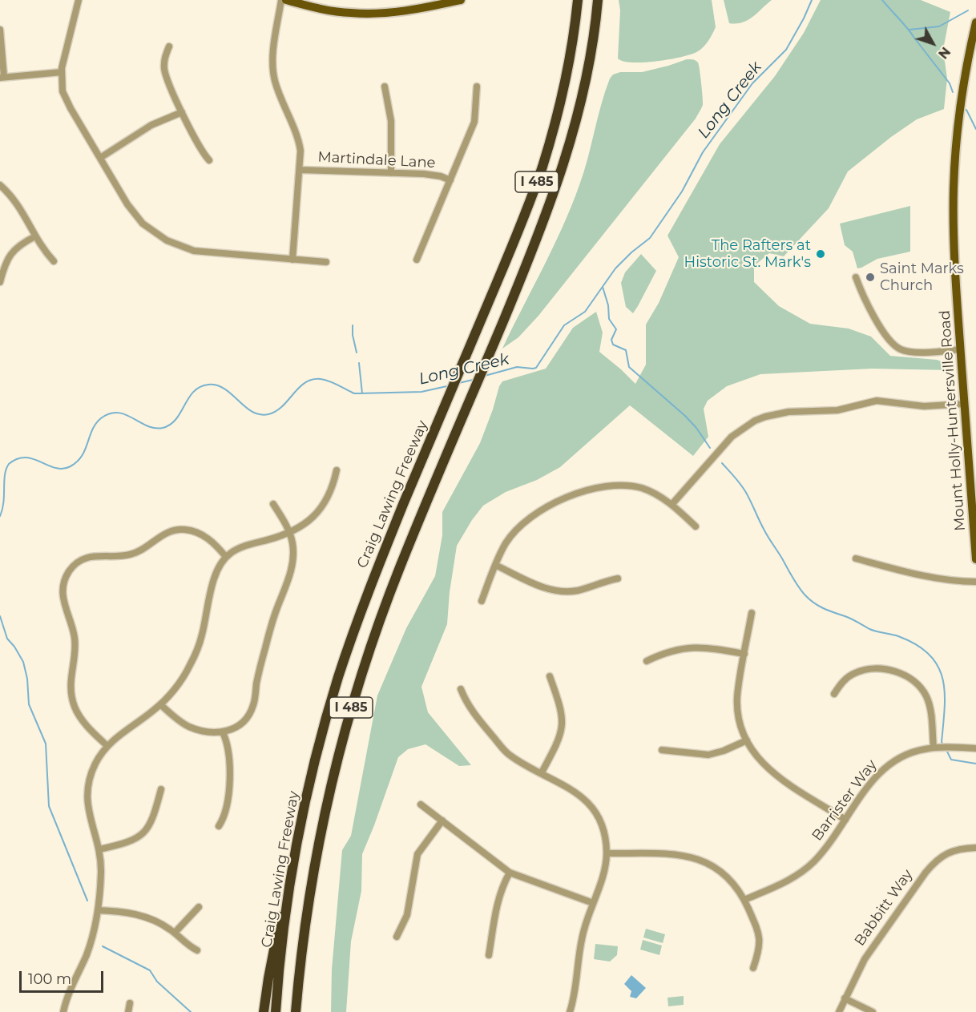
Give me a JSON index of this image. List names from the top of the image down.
{
  "streets": {
    "highway": ["I 485", "Craig Lawing Freeway"],
    "main road": ["Mount Holly-Huntersville Road"],
    "street": ["Martindale Lane", "Barrister Way", "Babbitt Way"]
  },
  "water": ["Long Creek"],
  "places": ["The Rafters at Historic St. Mark's", "Saint Marks Church"],
  "scale_bar": "100 m",
  "north": "bottom right"
}
